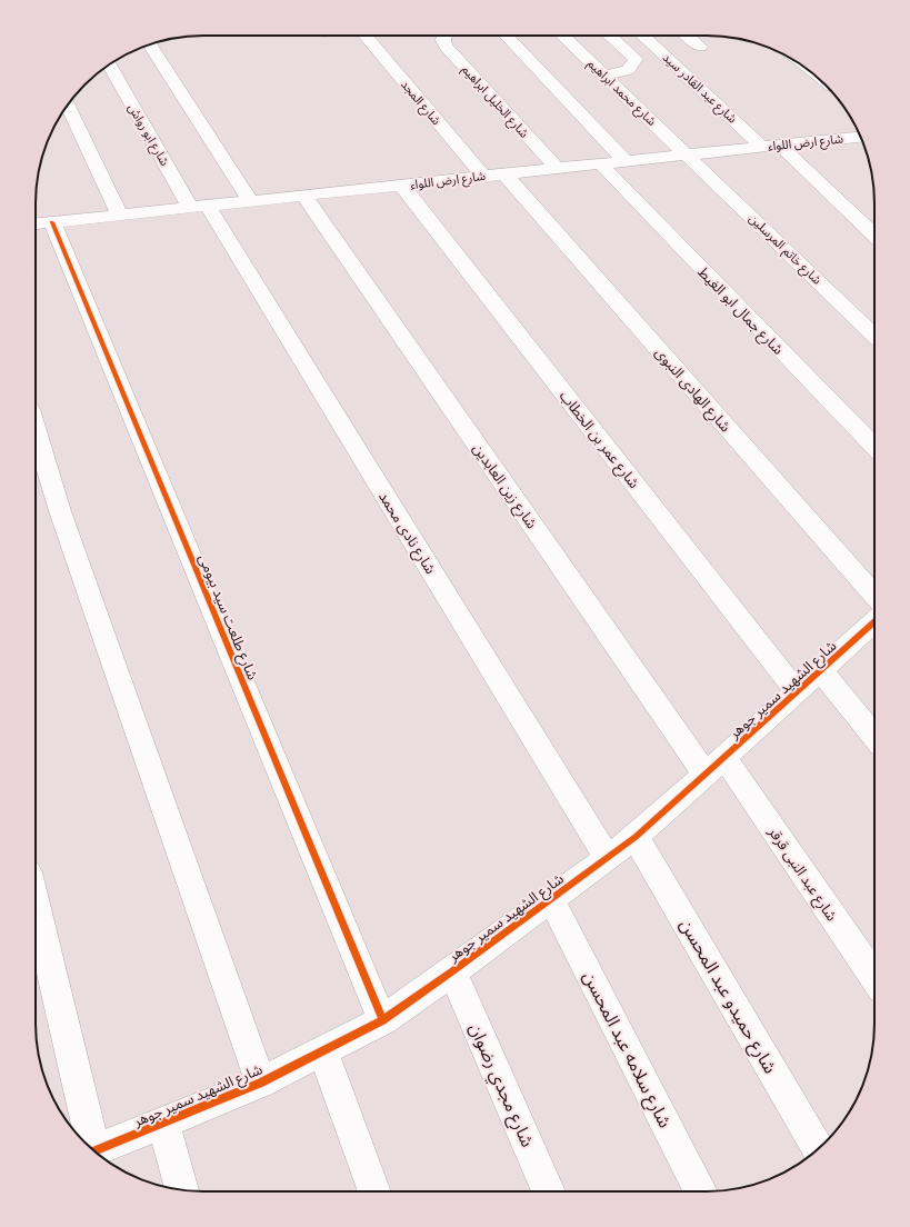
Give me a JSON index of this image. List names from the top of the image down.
{
  "streets": {
    "street": [
      "شارع عبد القادر سيد",
      "شارع محمد ابراهيم",
      "شارع الخليل ابراهيم",
      "شارع المجد",
      "شارع ابو رواش",
      "شارع ارض اللواء",
      "شارع خاتم المرسلين",
      "شارع جمال ابو الغيط",
      "شارع الهادى النبوى",
      "شارع عمر بن الخطاب",
      "شارع زين العابدين",
      "شارع نادى محمد",
      "شارع طلعت سيد بيومى",
      "شارع الشهيد سمير جوهر",
      "شارع عبد النبى قرقر",
      "شارع حميدو عبد المحسن",
      "شارع سلامه عبد المحسن",
      "شارع مجدي رضوان"
    ]
  },
  "crossings": [
    ["شارع عبد القادر سيد", "شارع ارض اللواء"],
    ["شارع محمد ابراهيم", "شارع ارض اللواء"],
    ["شارع محمد ابراهيم", "شارع خاتم المرسلين"],
    ["شارع الخليل ابراهيم", "شارع ارض اللواء"],
    ["شارع المجد", "شارع ارض اللواء"],
    ["شارع ابو رواش", "شارع ارض اللواء"],
    ["شارع ابو رواش", "شارع نادى محمد"],
    ["شارع ارض اللواء", "شارع خاتم المرسلين"],
    ["شارع ارض اللواء", "شارع جمال ابو الغيط"],
    ["شارع ارض اللواء", "شارع الهادى النبوى"],
    ["شارع ارض اللواء", "شارع عمر بن الخطاب"],
    ["شارع ارض اللواء", "شارع زين العابدين"],
    ["شارع ارض اللواء", "شارع نادى محمد"],
    ["شارع ارض اللواء", "شارع طلعت سيد بيومى"],
    ["شارع عمر بن الخطاب", "شارع الشهيد سمير جوهر"],
    ["شارع زين العابدين", "شارع الشهيد سمير جوهر"],
    ["شارع زين العابدين", "شارع عبد النبى قرقر"],
    ["شارع نادى محمد", "شارع الشهيد سمير جوهر"],
    ["شارع طلعت سيد بيومى", "شارع الشهيد سمير جوهر"],
    ["شارع الشهيد سمير جوهر", "شارع عبد النبى قرقر"],
    ["شارع الشهيد سمير جوهر", "شارع حميدو عبد المحسن"],
    ["شارع الشهيد سمير جوهر", "شارع سلامه عبد المحسن"],
    ["شارع الشهيد سمير جوهر", "شارع مجدي رضوان"]
  ]
}
